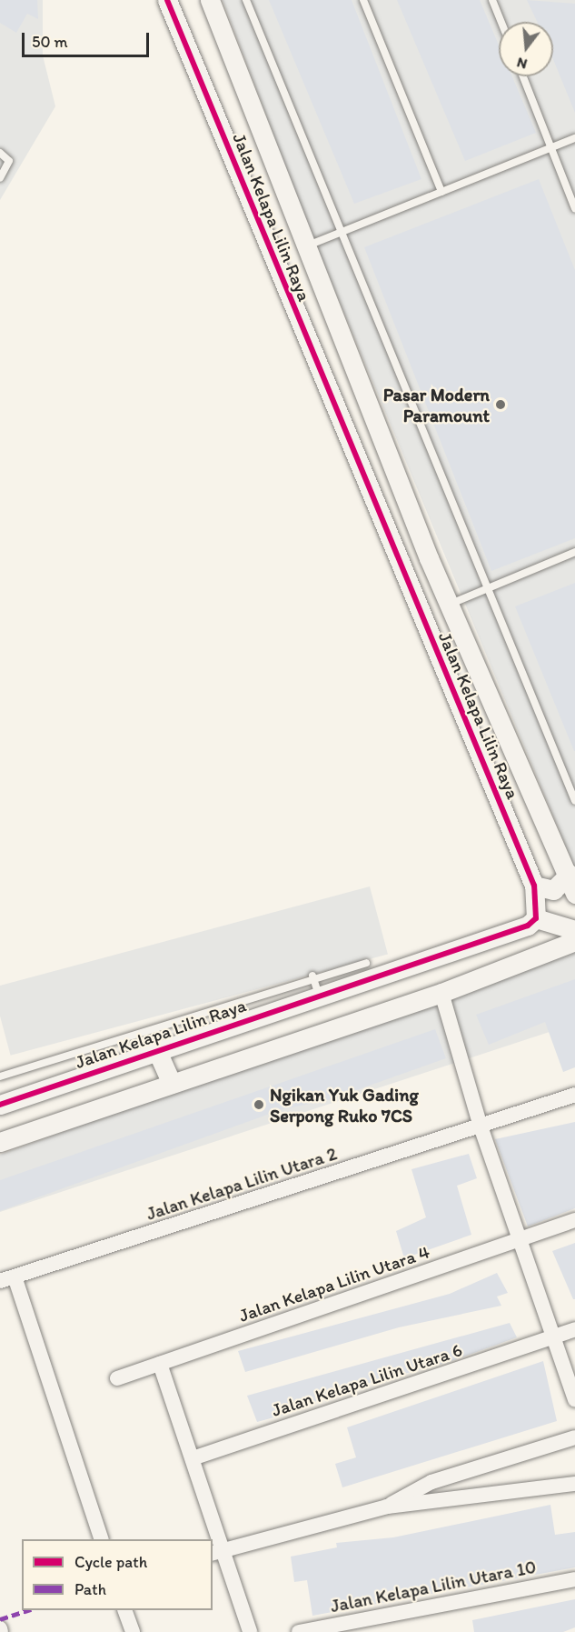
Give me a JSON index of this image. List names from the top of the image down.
{
  "streets": {
    "street": [
      "Jalan Kelapa Lilin Raya",
      "Jalan Kelapa Lilin Utara 2",
      "Jalan Kelapa Lilin Utara 4",
      "Jalan Kelapa Lilin Utara 6",
      "Jalan Kelapa Lilin Utara 10"
    ]
  },
  "places": ["Pasar Modern Paramount", "Ngikan Yuk Gading Serpong Ruko 7CS"],
  "legend": ["Cycle path", "Path"],
  "scale_bar": "50 m",
  "north": "bottom"
}
